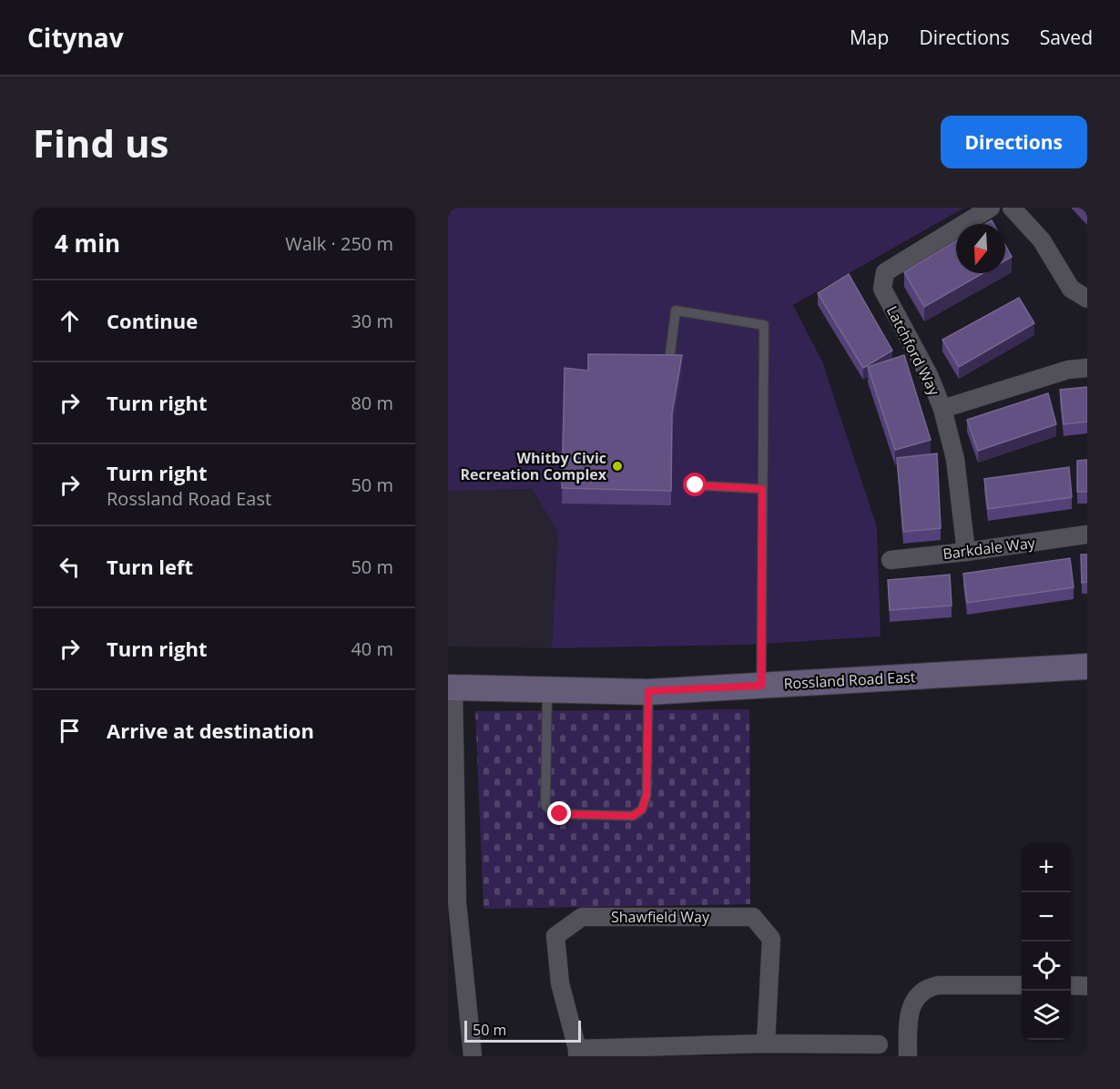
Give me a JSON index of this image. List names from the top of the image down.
{
  "streets": {
    "main road": ["Rossland Road East"],
    "street": ["Latchford Way", "Barkdale Way", "Shawfield Way"]
  },
  "crossings": [
    ["Latchford Way", "Barkdale Way"]
  ],
  "places": ["Whitby Civic Recreation Complex"],
  "scale_bar": "50 m",
  "north": "bottom",
  "page": {
    "header": "Citynav",
    "nav": ["Map", "Directions", "Saved"],
    "buttons": "Directions",
    "title": "Find us",
    "heading": ["4 min", "Walk · 250 m"],
    "list": [
      ["Continue", "30 m"],
      ["Turn right", "80 m"],
      ["Turn right", "Rossland Road East", "50 m"],
      ["Turn left", "50 m"],
      ["Turn right", "40 m"],
      "Arrive at destination"
    ],
    "map_buttons": ["+", "−"],
    "scale": "50 m"
  }
}
